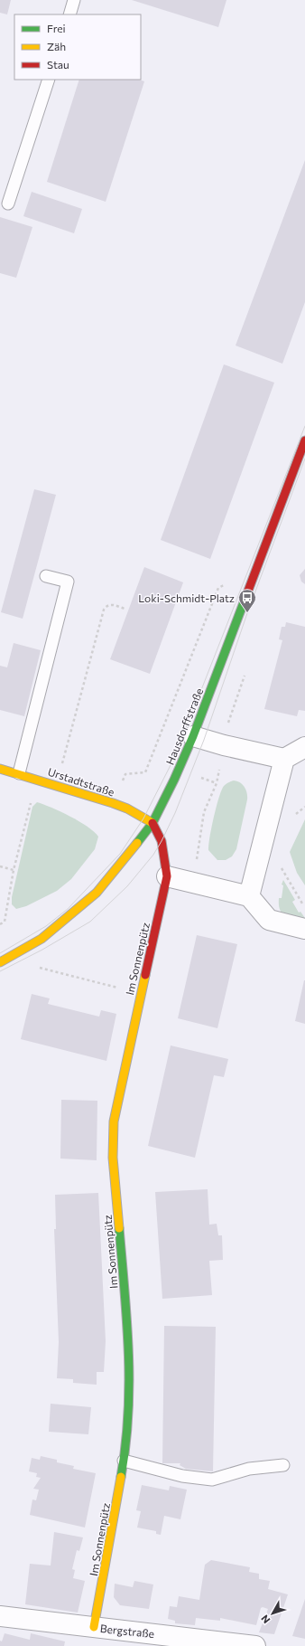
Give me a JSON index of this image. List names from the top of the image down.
{
  "streets": {
    "street": [
      "Hausdorffstraße",
      "Urstadtstraße",
      "Im Sonnenpütz",
      "Bergstraße"
    ]
  },
  "crossings": [
    ["Hausdorffstraße", "Urstadtstraße"],
    ["Hausdorffstraße", "Im Sonnenpütz"],
    ["Urstadtstraße", "Im Sonnenpütz"],
    ["Im Sonnenpütz", "Bergstraße"]
  ],
  "places": {
    "bus stop": ["Loki-Schmidt-Platz"]
  },
  "legend": ["Frei", "Zäh", "Stau"],
  "north": "bottom left"
}
